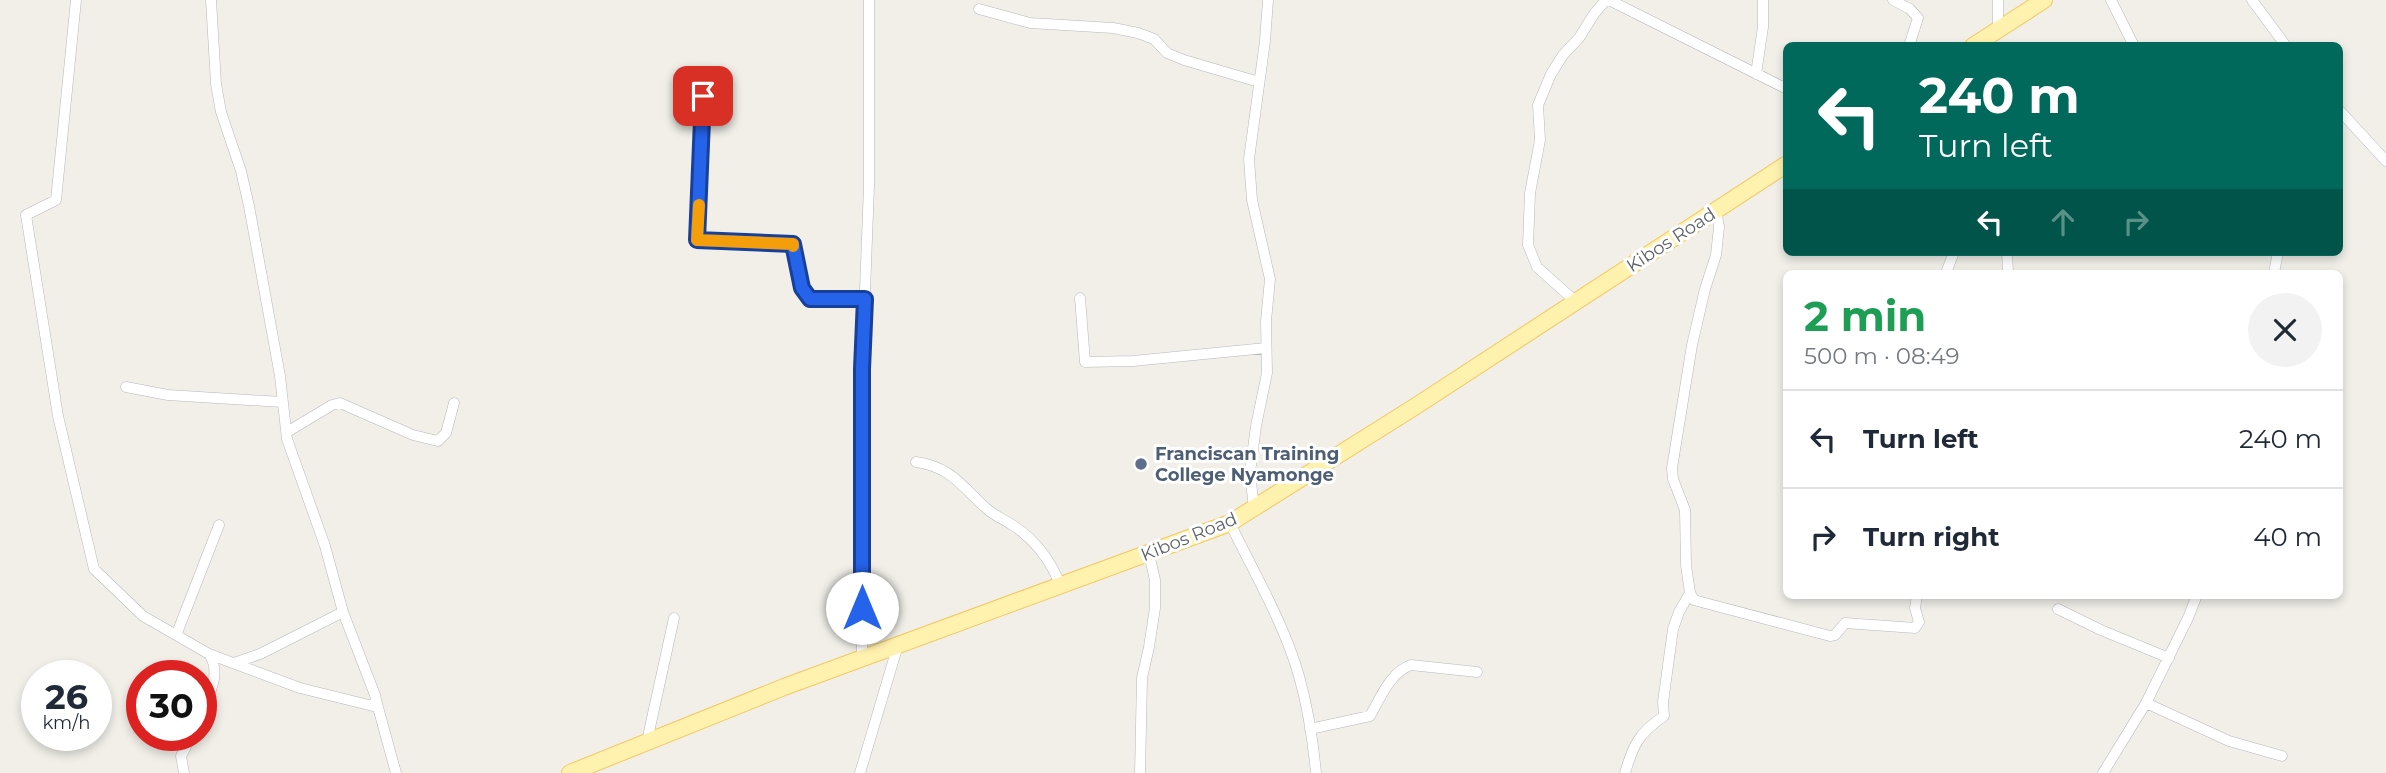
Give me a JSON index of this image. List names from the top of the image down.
{
  "streets": {
    "main road": ["Kibos Road"]
  },
  "places": ["Franciscan Training College Nyamonge"],
  "page": {
    "turn": ["240 m", "Turn left"],
    "heading": ["2 min", "500 m · 08:49"],
    "list": [
      {
        "name": "Turn left",
        "value": "240 m"
      },
      {
        "name": "Turn right",
        "value": "40 m"
      }
    ],
    "speed": "26 km/h",
    "limit": "30"
  }
}
